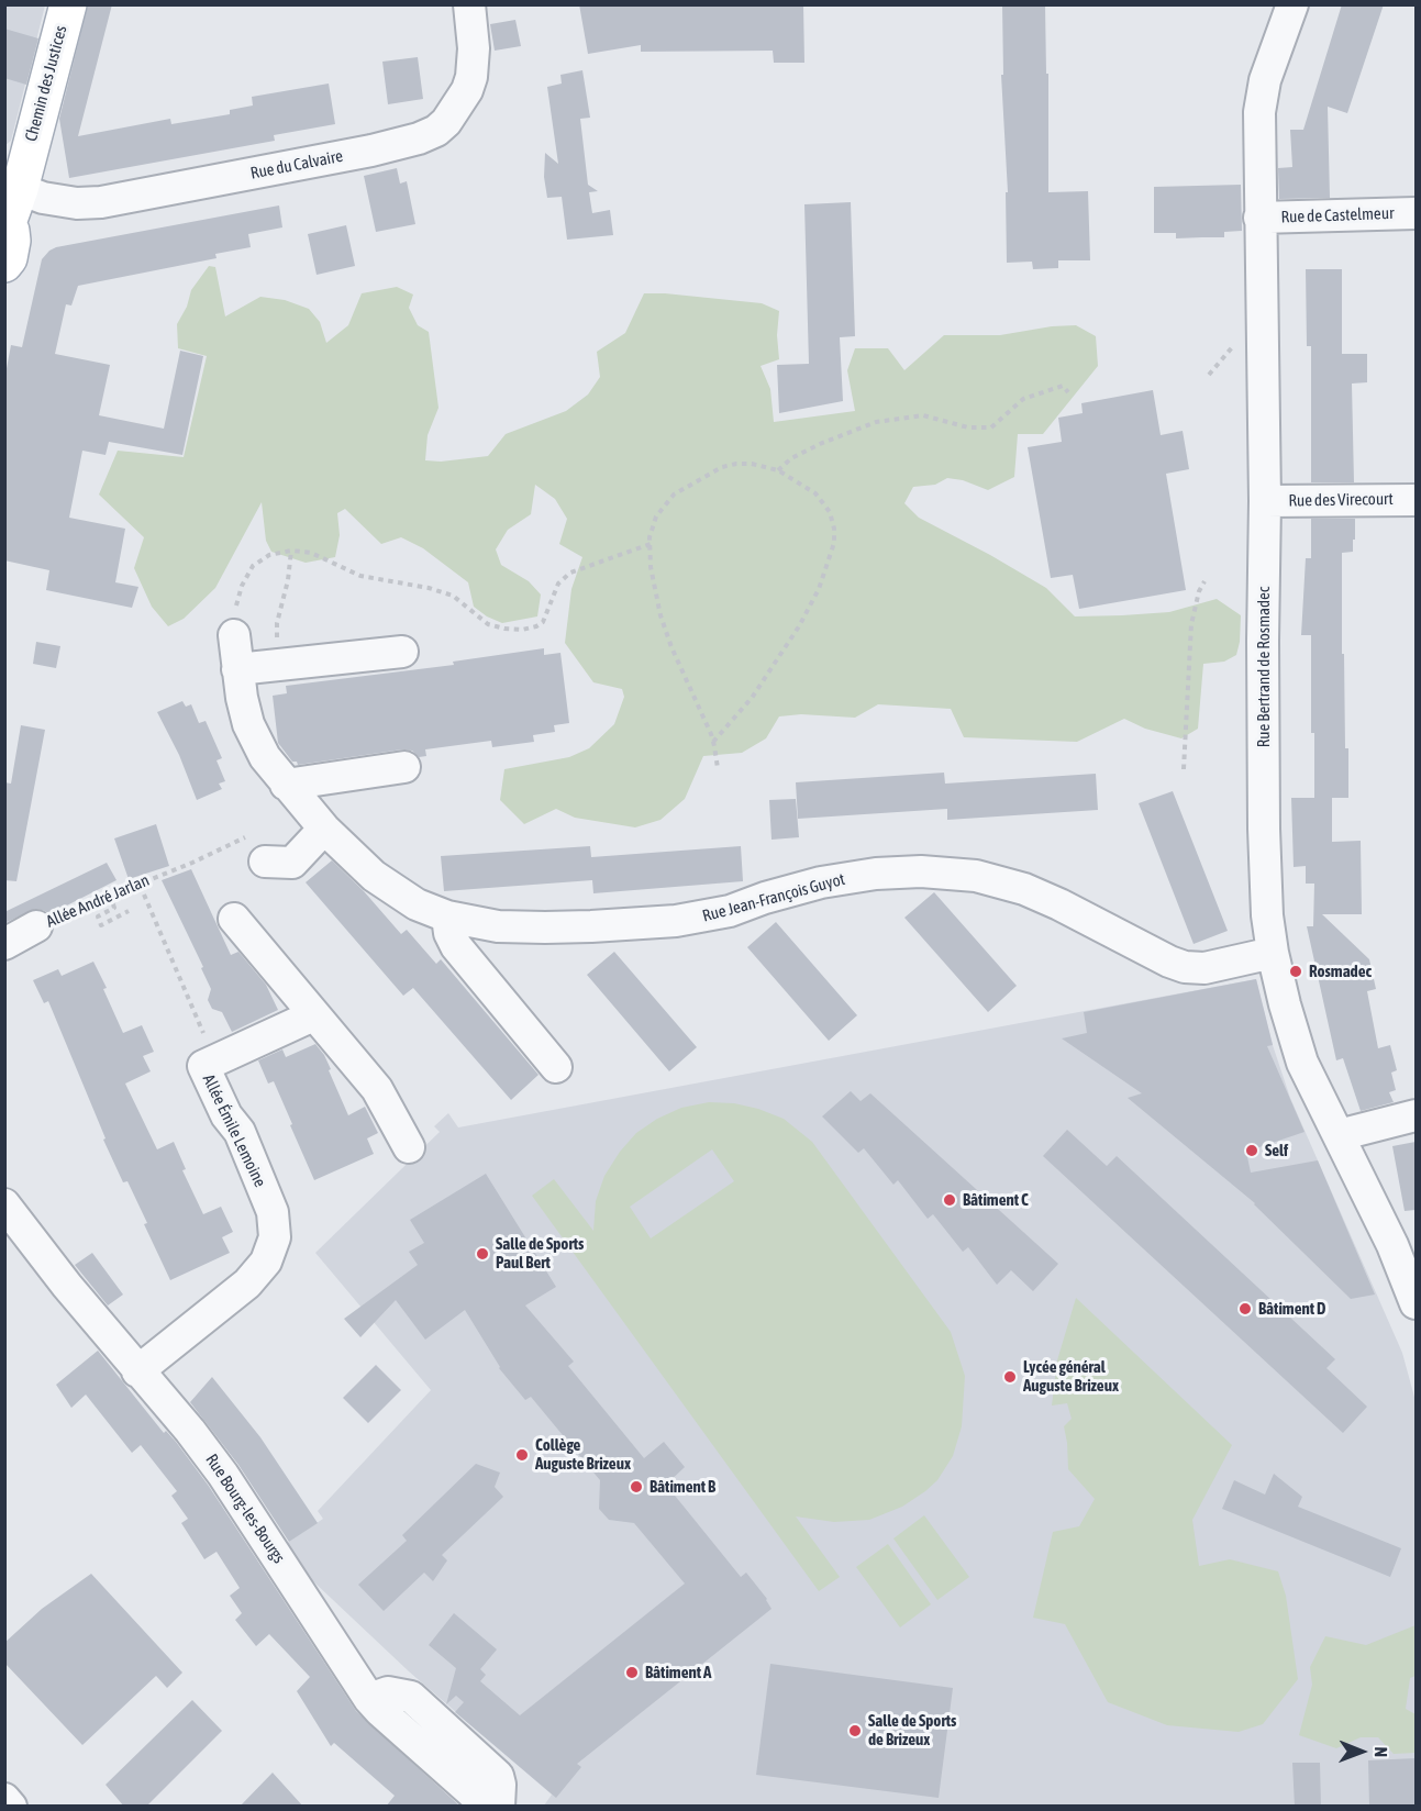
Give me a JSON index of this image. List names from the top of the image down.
{
  "streets": {
    "main road": ["Chemin des Justices"],
    "street": [
      "Rue du Calvaire",
      "Rue de Castelmeur",
      "Rue des Virecourt",
      "Rue Bertrand de Rosmadec",
      "Rue Jean-François Guyot",
      "Allée André Jarlan",
      "Allée Émile Lemoine",
      "Rue Bourg-les-Bourgs"
    ]
  },
  "crossings": [
    ["Chemin des Justices", "Rue du Calvaire"],
    ["Rue de Castelmeur", "Rue Bertrand de Rosmadec"],
    ["Rue des Virecourt", "Rue Bertrand de Rosmadec"],
    ["Rue Bertrand de Rosmadec", "Rue Jean-François Guyot"],
    ["Allée Émile Lemoine", "Rue Bourg-les-Bourgs"]
  ],
  "places": [
    "Rosmadec",
    "Self",
    "Bâtiment C",
    "Salle de Sports Paul Bert",
    "Bâtiment D",
    "Lycée général Auguste Brizeux",
    "Collège Auguste Brizeux",
    "Bâtiment B",
    "Bâtiment A",
    "Salle de Sports de Brizeux"
  ],
  "north": "right"
}
